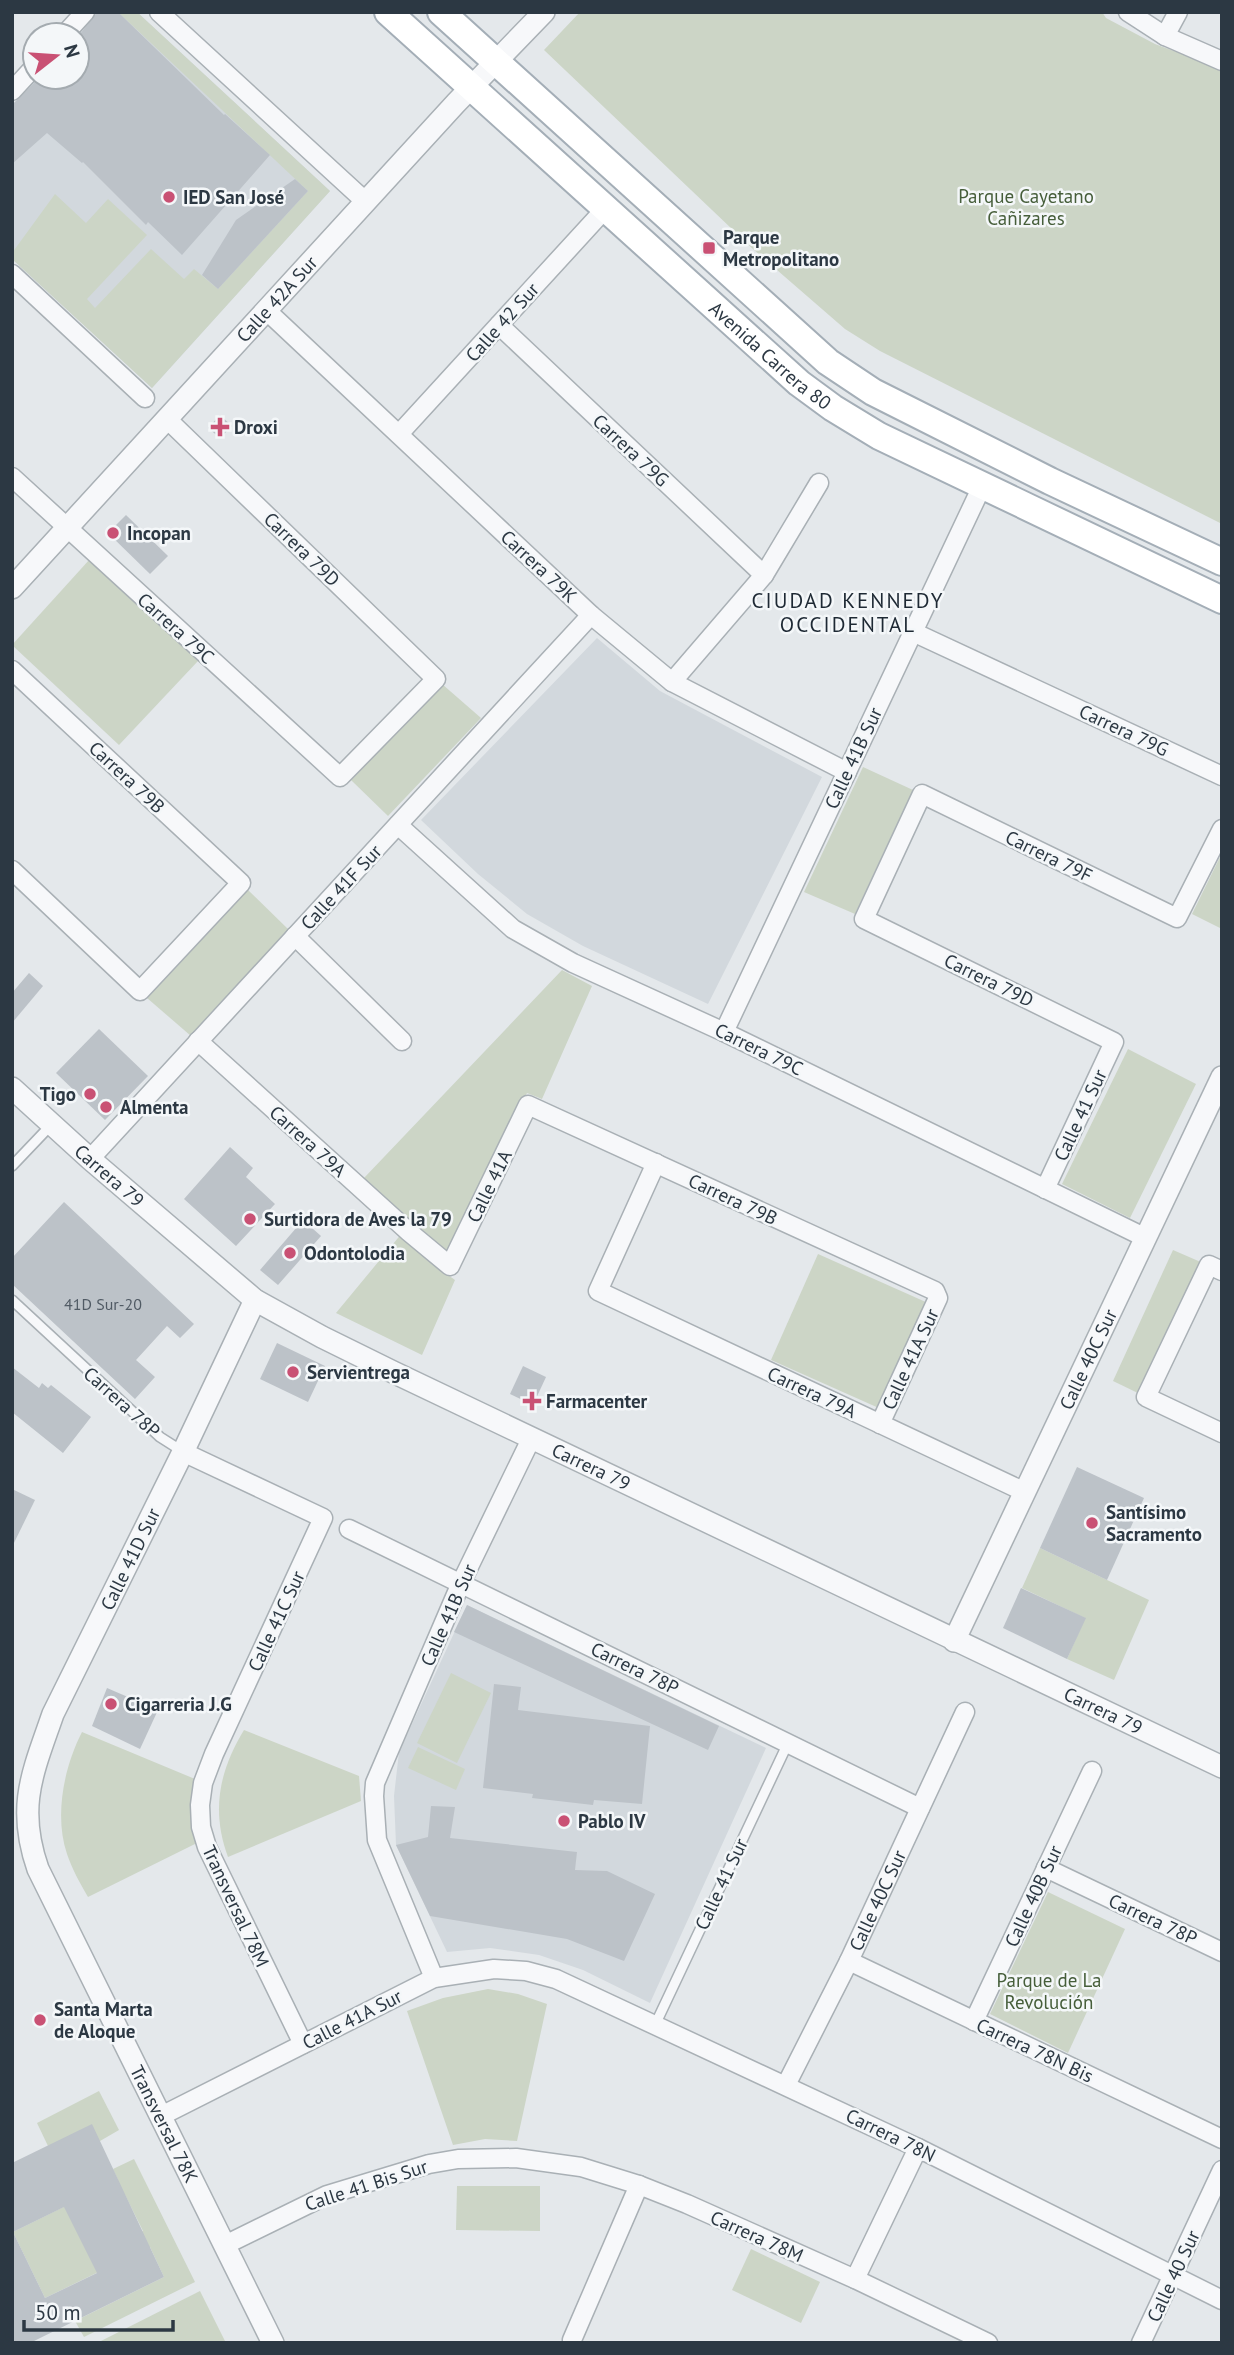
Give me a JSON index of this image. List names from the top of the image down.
{
  "streets": {
    "main road": ["Avenida Carrera 80"],
    "street": [
      "Calle 42A Sur",
      "Calle 42 Sur",
      "Carrera 79G",
      "Carrera 79D",
      "Carrera 79K",
      "Carrera 79C",
      "Calle 41B Sur",
      "Carrera 79B",
      "Carrera 79F",
      "Calle 41F Sur",
      "Calle 41 Sur",
      "Carrera 79A",
      "Carrera 79",
      "Calle 41A",
      "Calle 41A Sur",
      "Calle 40C Sur",
      "Carrera 78P",
      "Calle 41D Sur",
      "Calle 41C Sur",
      "Calle 40B Sur",
      "Transversal 78M",
      "Carrera 78N Bis",
      "Transversal 78K",
      "Carrera 78N",
      "Calle 41 Bis Sur",
      "Carrera 78M",
      "Calle 40 Sur"
    ]
  },
  "crossings": [
    ["Calle 42A Sur", "Avenida Carrera 80"],
    ["Calle 42A Sur", "Carrera 79D"],
    ["Calle 42A Sur", "Carrera 79K"],
    ["Calle 42A Sur", "Carrera 79C"],
    ["Calle 42 Sur", "Avenida Carrera 80"],
    ["Calle 42 Sur", "Carrera 79G"],
    ["Calle 42 Sur", "Carrera 79K"],
    ["Avenida Carrera 80", "Calle 41B Sur"],
    ["Carrera 79G", "Calle 41B Sur"],
    ["Carrera 79D", "Carrera 79C"],
    ["Carrera 79D", "Carrera 79F"],
    ["Carrera 79D", "Calle 41 Sur"],
    ["Carrera 79K", "Calle 41B Sur"],
    ["Carrera 79K", "Calle 41F Sur"],
    ["Carrera 79C", "Calle 41B Sur"],
    ["Carrera 79C", "Calle 41F Sur"],
    ["Carrera 79C", "Calle 41 Sur"],
    ["Carrera 79C", "Calle 40C Sur"],
    ["Calle 41B Sur", "Carrera 79"],
    ["Calle 41B Sur", "Calle 41A Sur"],
    ["Calle 41B Sur", "Carrera 78P"],
    ["Carrera 79B", "Carrera 79A"],
    ["Carrera 79B", "Calle 41A"],
    ["Carrera 79B", "Calle 41A Sur"],
    ["Calle 41F Sur", "Carrera 79A"],
    ["Calle 41F Sur", "Carrera 79"],
    ["Calle 41 Sur", "Carrera 78P"],
    ["Calle 41 Sur", "Carrera 78N"],
    ["Carrera 79A", "Calle 41A"],
    ["Carrera 79A", "Calle 41A Sur"],
    ["Carrera 79A", "Calle 40C Sur"],
    ["Carrera 79", "Calle 40C Sur"],
    ["Carrera 79", "Calle 41D Sur"],
    ["Calle 41A Sur", "Transversal 78M"],
    ["Calle 41A Sur", "Transversal 78K"],
    ["Calle 41A Sur", "Carrera 78N"],
    ["Calle 40C Sur", "Carrera 78P"],
    ["Calle 40C Sur", "Carrera 78N Bis"],
    ["Calle 40C Sur", "Carrera 78N"],
    ["Carrera 78P", "Calle 41D Sur"],
    ["Carrera 78P", "Calle 41C Sur"],
    ["Carrera 78P", "Calle 40B Sur"],
    ["Calle 41D Sur", "Transversal 78K"],
    ["Calle 41C Sur", "Transversal 78M"],
    ["Calle 40B Sur", "Carrera 78N Bis"],
    ["Transversal 78K", "Calle 41 Bis Sur"],
    ["Carrera 78N", "Calle 40 Sur"],
    ["Calle 41 Bis Sur", "Carrera 78M"]
  ],
  "districts": ["CIUDAD KENNEDY OCCIDENTAL"],
  "parks": ["Parque Cayetano Cañizares", "Parque de La Revolución"],
  "places": {
    "other": [
      "IED San José",
      "Incopan",
      "Tigo",
      "Almenta",
      "Surtidora de Aves la 79",
      "Odontolodia",
      "Servientrega",
      "Santísimo Sacramento",
      "Cigarreria J.G",
      "Pablo IV",
      "Santa Marta de Aloque"
    ],
    "transit": ["Parque Metropolitano"],
    "health": ["Droxi", "Farmacenter"]
  },
  "house_numbers": ["41D Sur-20"],
  "scale_bar": "50 m",
  "north": "right"
}
